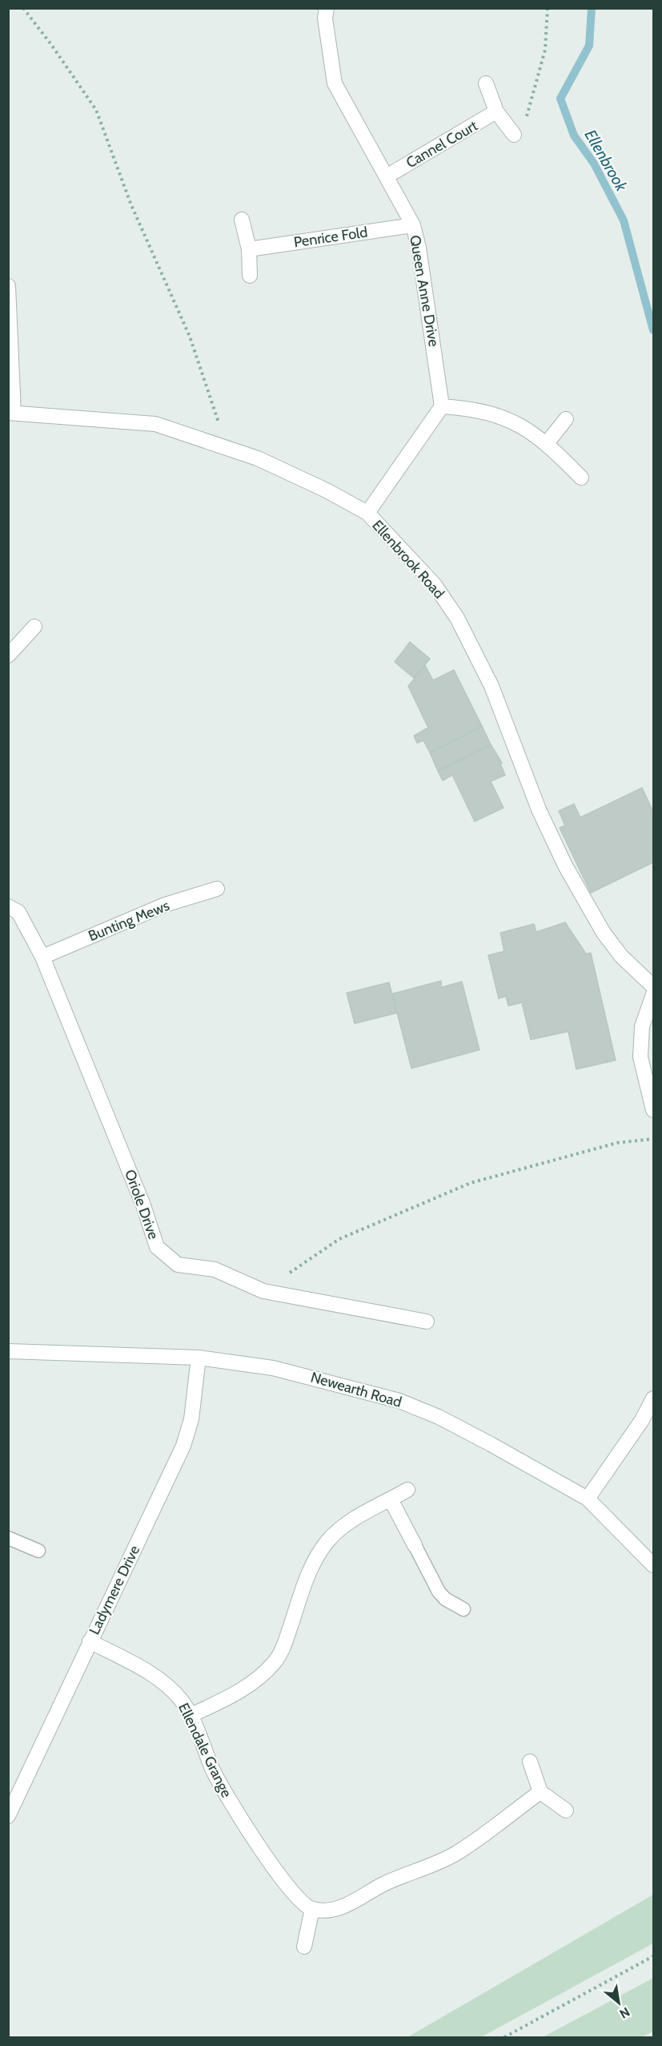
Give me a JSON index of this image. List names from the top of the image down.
{
  "streets": {
    "street": [
      "Cannel Court",
      "Penrice Fold",
      "Queen Anne Drive",
      "Ellenbrook Road",
      "Bunting Mews",
      "Oriole Drive",
      "Newearth Road",
      "Ladymere Drive",
      "Ellendale Grange"
    ]
  },
  "crossings": [
    ["Cannel Court", "Queen Anne Drive"],
    ["Penrice Fold", "Queen Anne Drive"],
    ["Bunting Mews", "Oriole Drive"],
    ["Newearth Road", "Ladymere Drive"],
    ["Ladymere Drive", "Ellendale Grange"]
  ],
  "water": ["Ellenbrook"],
  "north": "bottom right"
}
